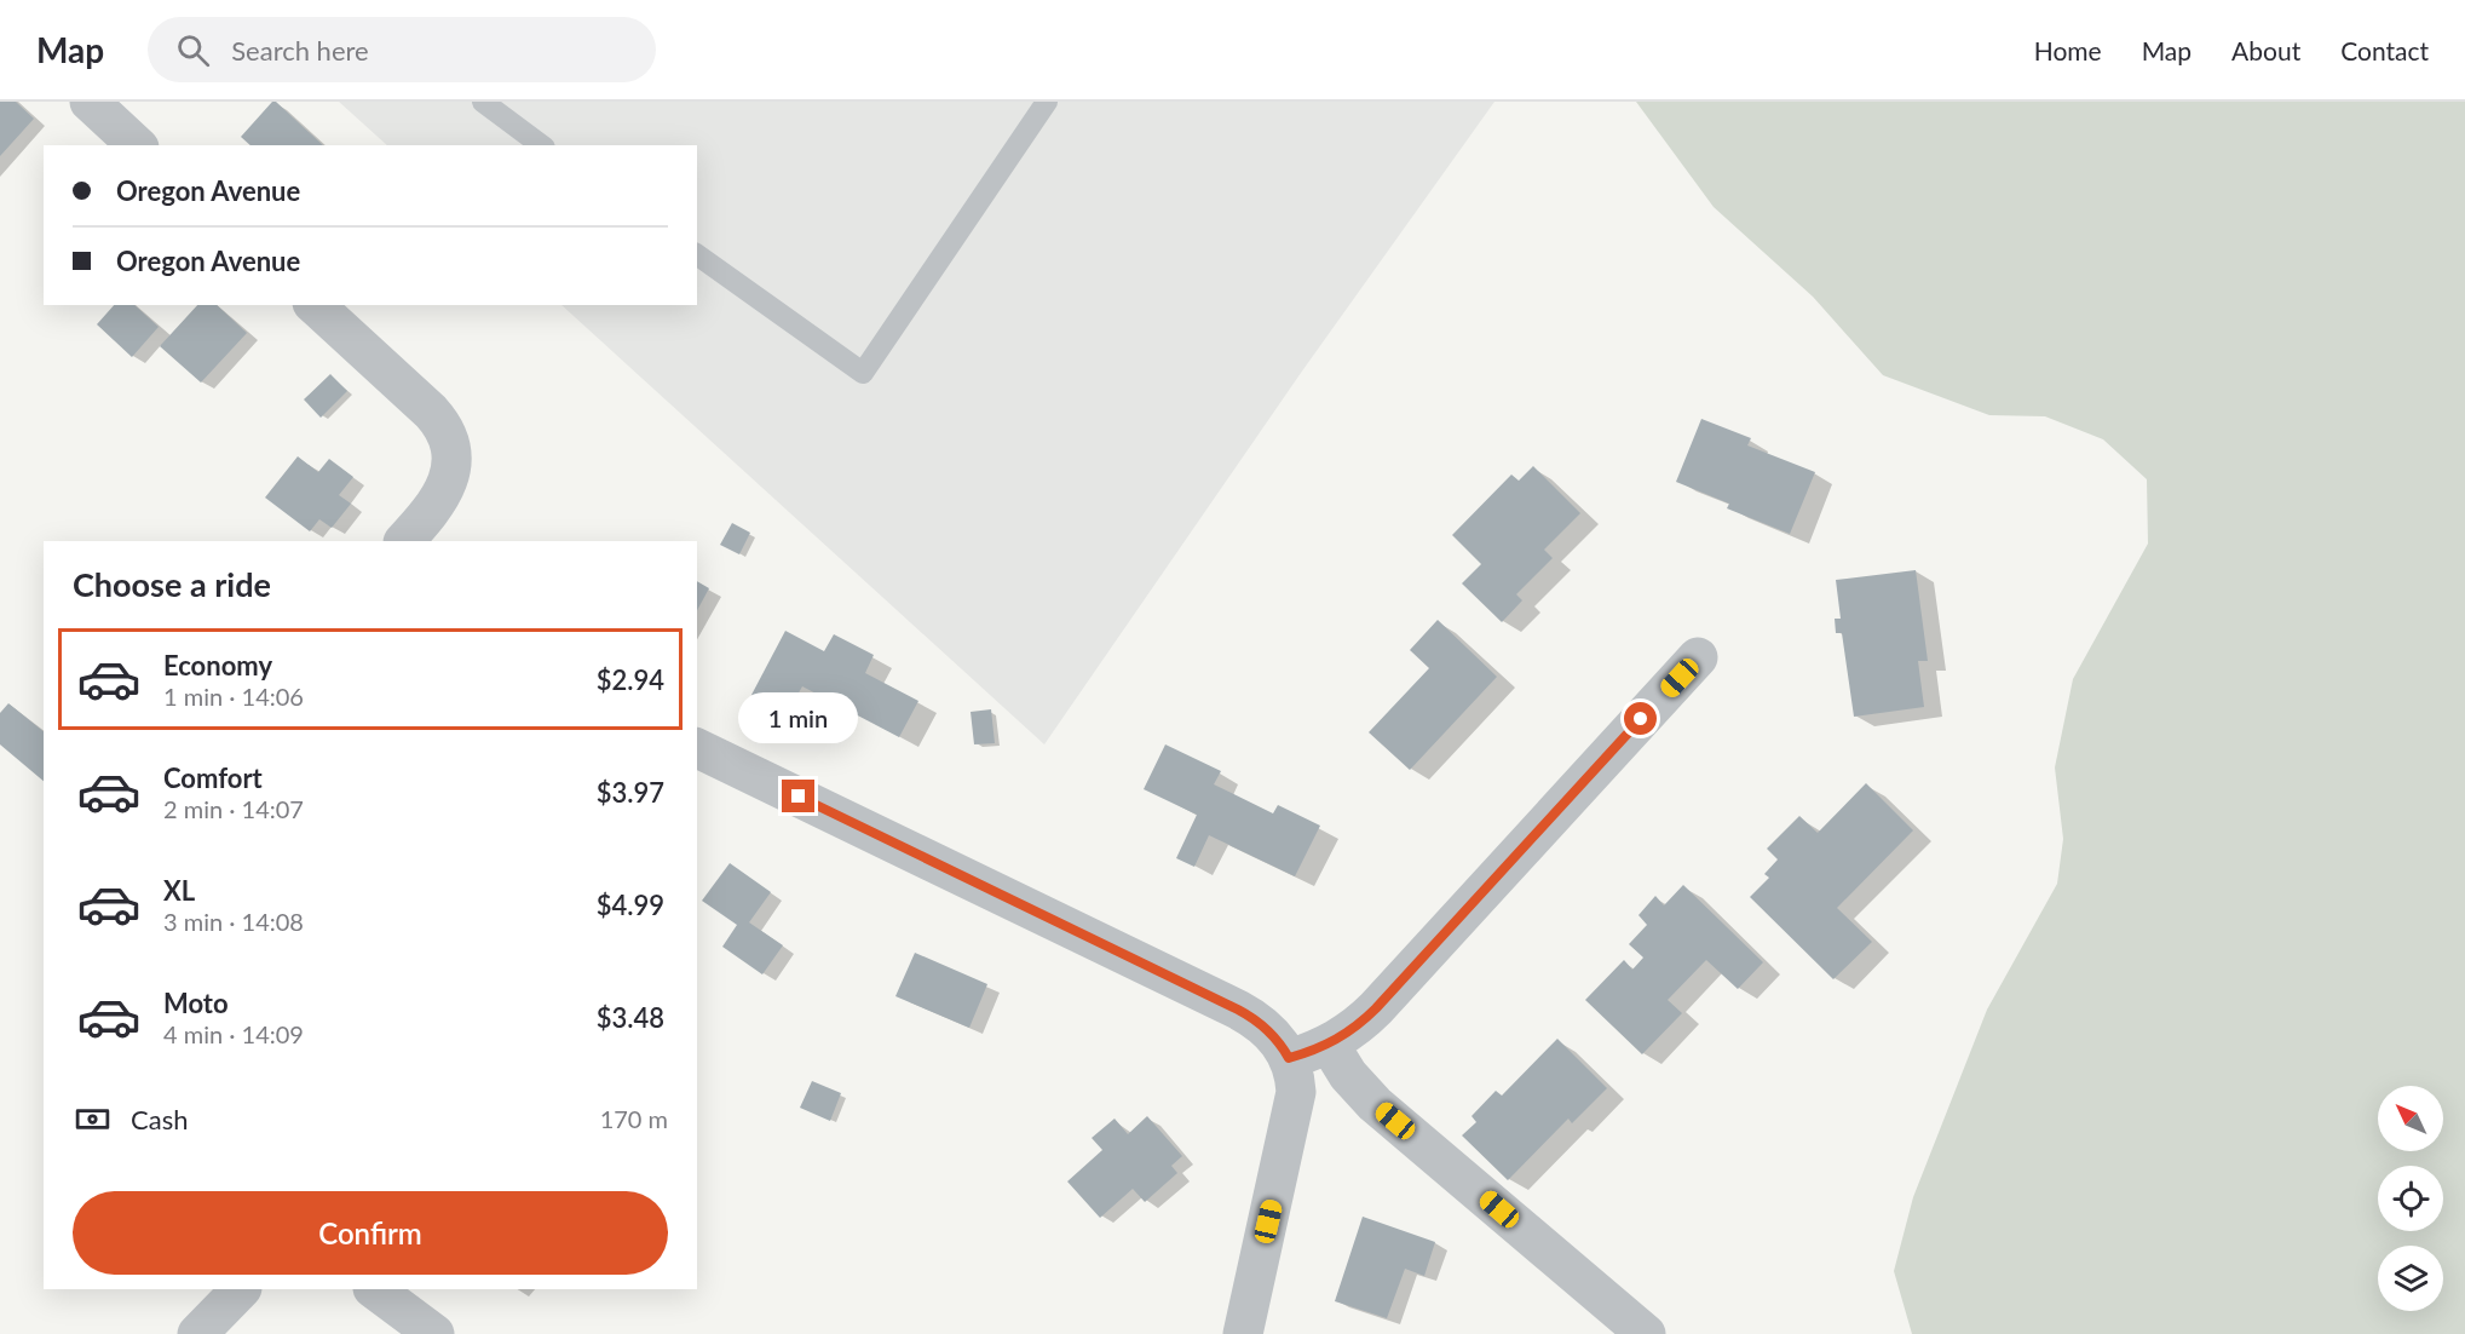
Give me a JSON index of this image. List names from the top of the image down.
{
  "north": "top left",
  "page": {
    "header": "Map",
    "search": "Search here",
    "nav": [
      "Home",
      "Map",
      "About",
      "Contact"
    ],
    "banner": ["Oregon Avenue", "Oregon Avenue"],
    "heading": "Choose a ride",
    "list": [
      {
        "name": "Economy",
        "note": "1 min · 14:06",
        "value": "$2.94"
      },
      {
        "name": "Comfort",
        "note": "2 min · 14:07",
        "value": "$3.97"
      },
      {
        "name": "XL",
        "note": "3 min · 14:08",
        "value": "$4.99"
      },
      {
        "name": "Moto",
        "note": "4 min · 14:09",
        "value": "$3.48"
      }
    ],
    "bubble": "1 min",
    "pay": ["Cash", "170 m"],
    "buttons": "Confirm"
  }
}
